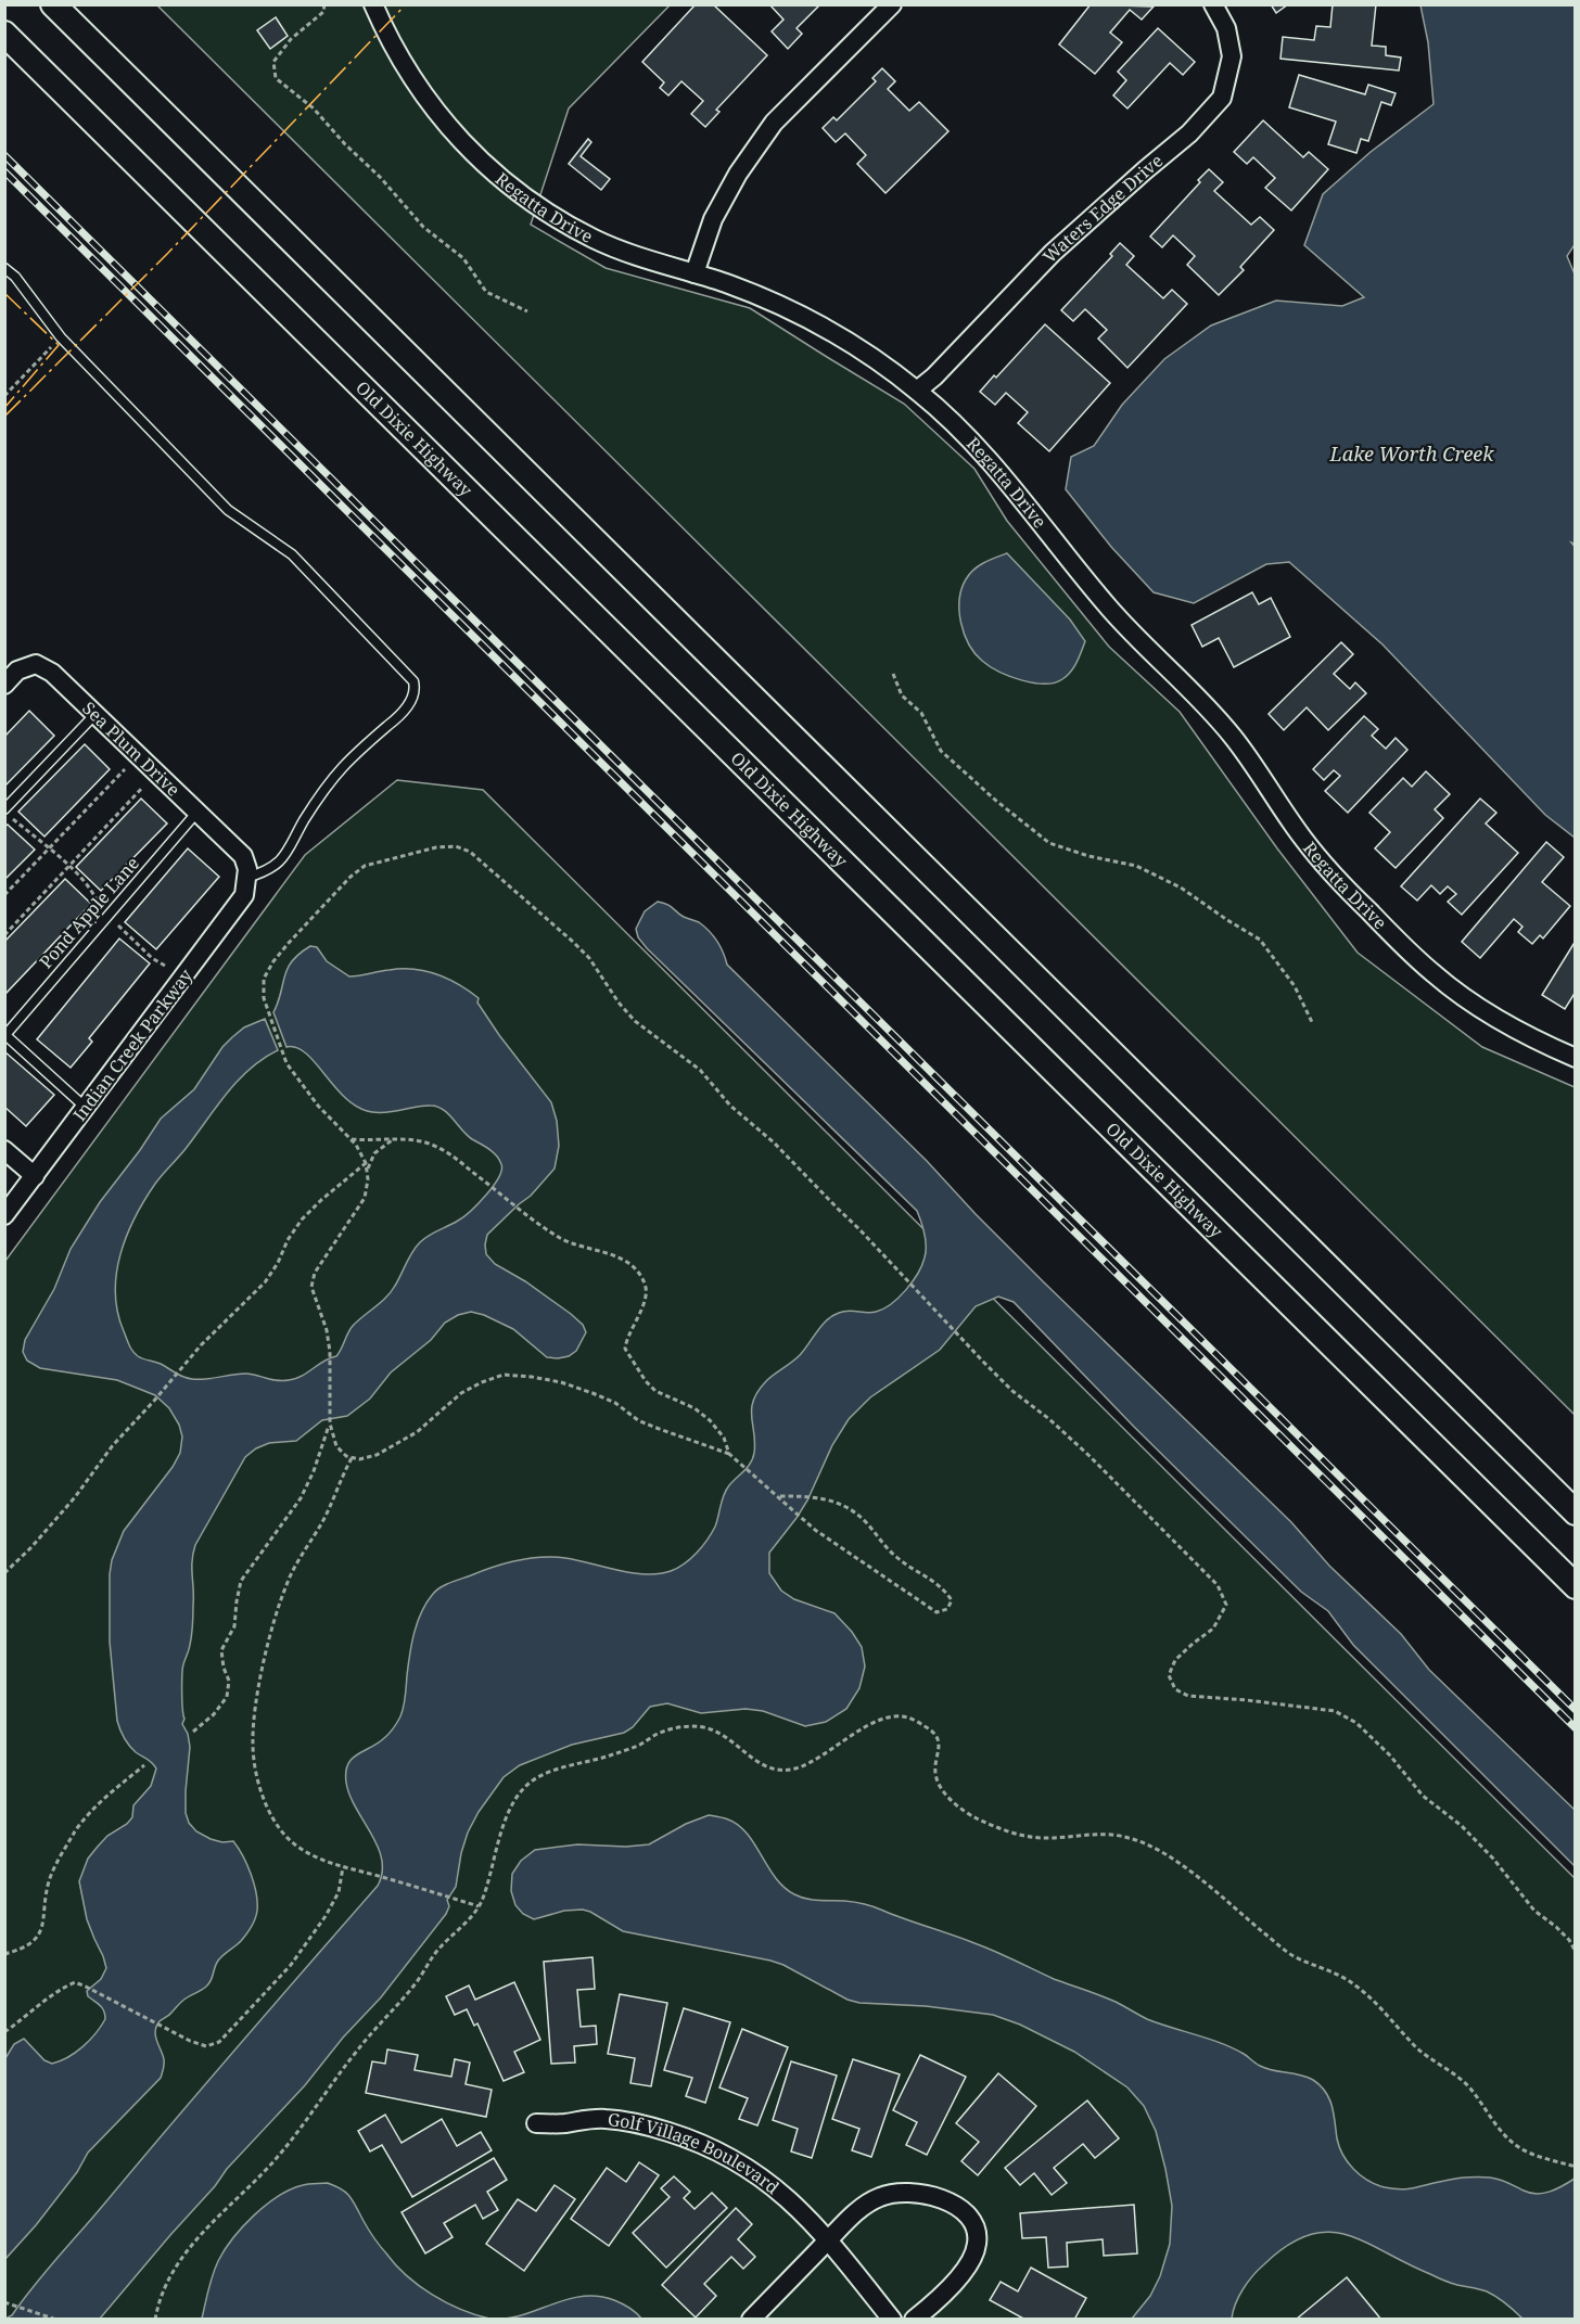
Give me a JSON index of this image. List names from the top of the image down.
{
  "streets": {
    "main road": ["Old Dixie Highway"],
    "street": [
      "Regatta Drive",
      "Waters Edge Drive",
      "Sea Plum Drive",
      "Indian Creek Parkway",
      "Golf Village Boulevard"
    ],
    "lane": ["Pond Apple Lane"]
  },
  "crossings": [
    ["Regatta Drive", "Waters Edge Drive"],
    ["Sea Plum Drive", "Pond Apple Lane"],
    ["Sea Plum Drive", "Indian Creek Parkway"]
  ],
  "water": ["Lake Worth Creek"]
}
